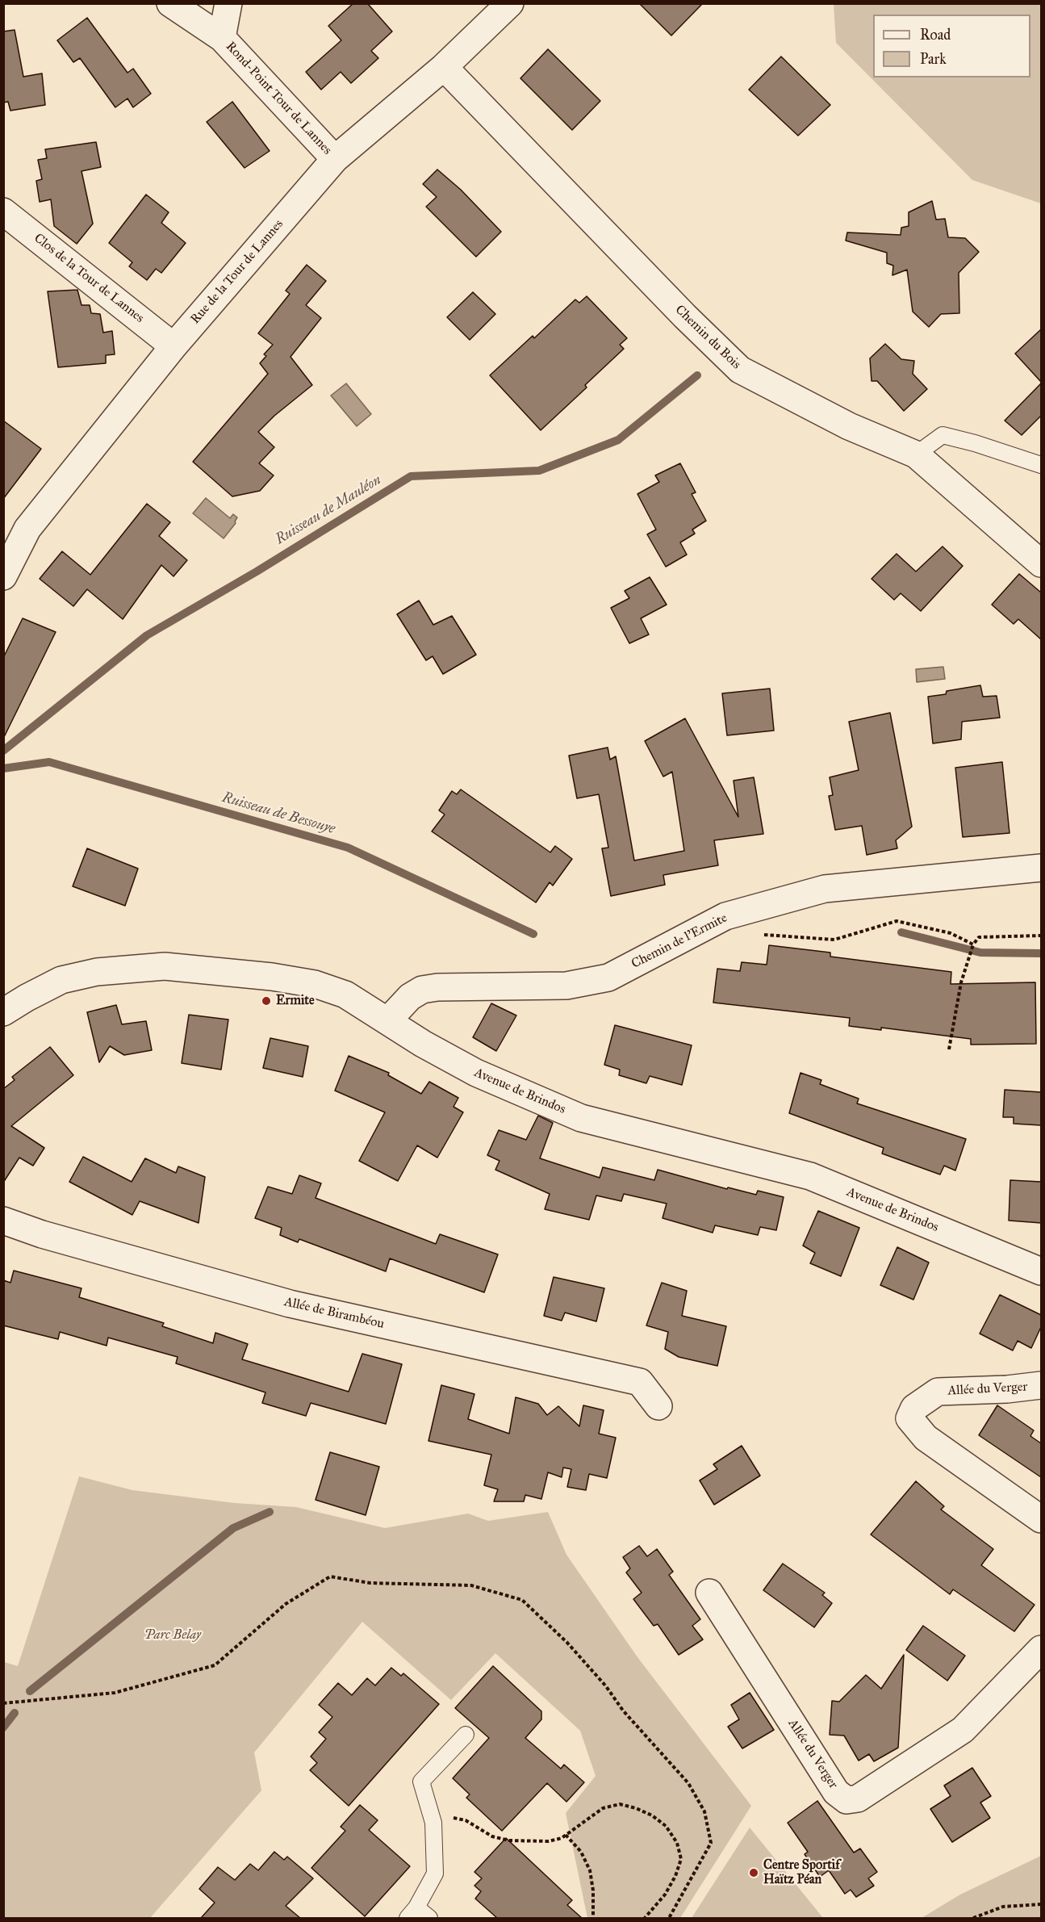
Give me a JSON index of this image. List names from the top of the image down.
{
  "streets": {
    "street": [
      "Rond-Point Tour de Lannes",
      "Rue de la Tour de Lannes",
      "Clos de la Tour de Lannes",
      "Chemin du Bois",
      "Chemin de l'Ermite",
      "Avenue de Brindos",
      "Allée de Birambéou",
      "Allée du Verger"
    ]
  },
  "crossings": [
    ["Rond-Point Tour de Lannes", "Rue de la Tour de Lannes"],
    ["Rue de la Tour de Lannes", "Clos de la Tour de Lannes"],
    ["Rue de la Tour de Lannes", "Chemin du Bois"],
    ["Chemin de l'Ermite", "Avenue de Brindos"]
  ],
  "water": ["Ruisseau de Mauléon", "Ruisseau de Bessouye"],
  "parks": ["Parc Belay"],
  "places": ["Ermite", "Centre Sportif Haïtz Péan"],
  "legend": ["Road", "Park"]
}
